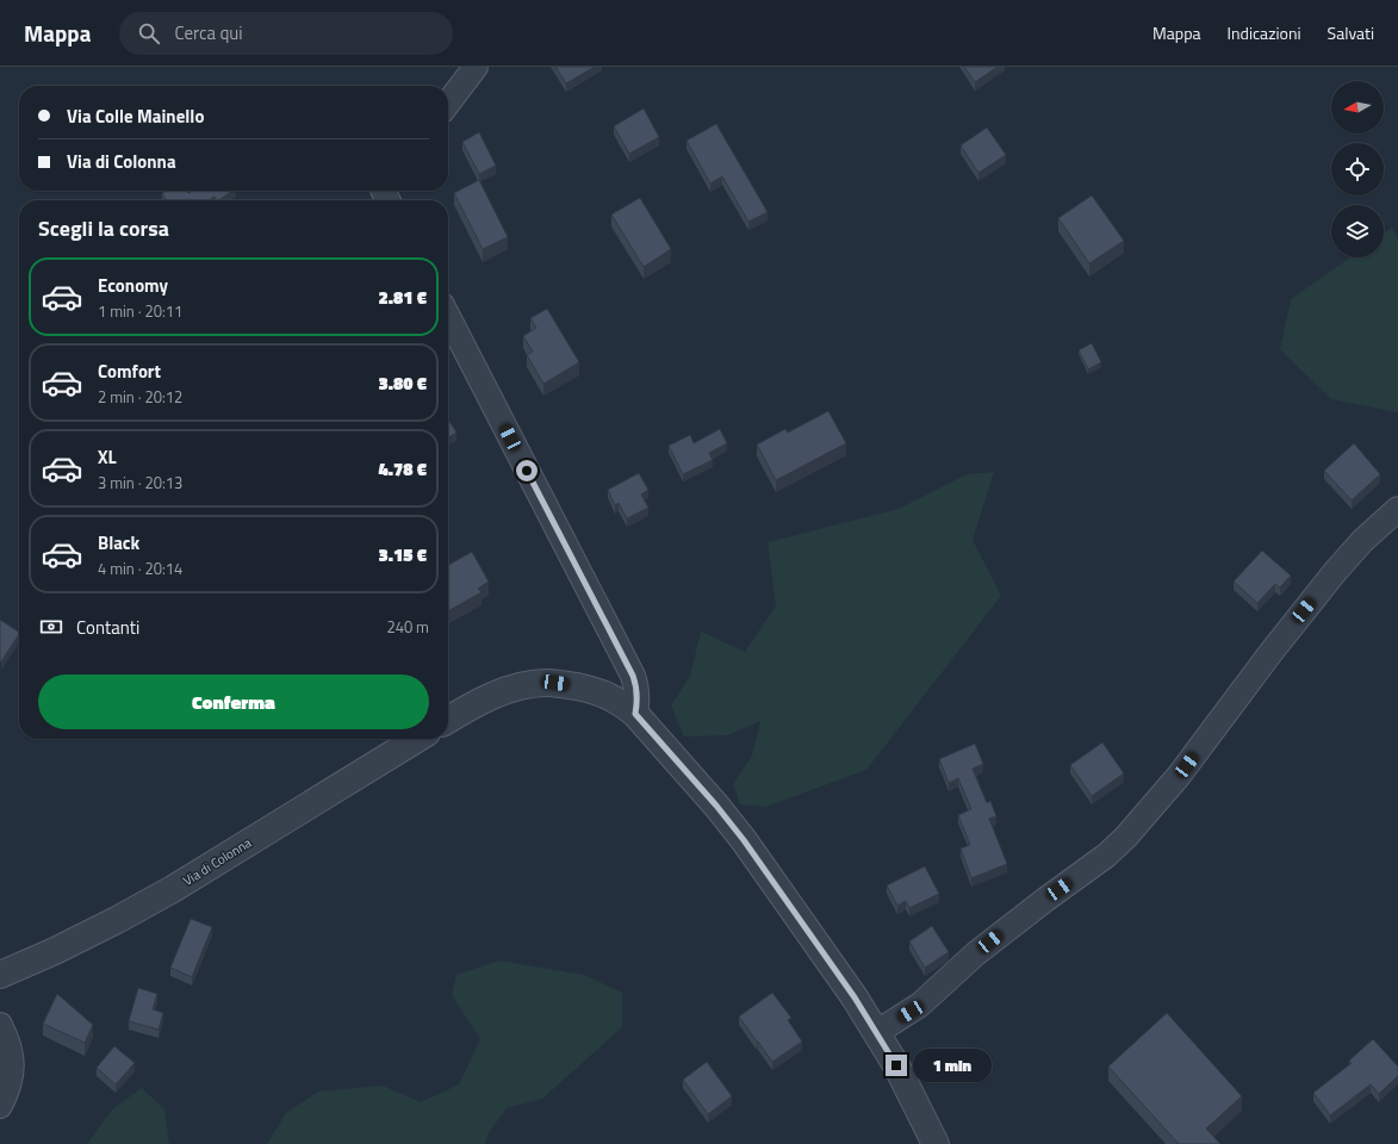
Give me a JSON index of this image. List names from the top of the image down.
{
  "streets": {
    "street": ["Via di Colonna"]
  },
  "north": "left",
  "page": {
    "header": "Mappa",
    "search": "Cerca qui",
    "nav": ["Mappa", "Indicazioni", "Salvati"],
    "banner": ["Via Colle Mainello", "Via di Colonna"],
    "heading": "Scegli la corsa",
    "list": [
      {
        "name": "Economy",
        "note": "1 min · 20:11",
        "value": "2.81 €"
      },
      {
        "name": "Comfort",
        "note": "2 min · 20:12",
        "value": "3.80 €"
      },
      {
        "name": "XL",
        "note": "3 min · 20:13",
        "value": "4.78 €"
      },
      {
        "name": "Black",
        "note": "4 min · 20:14",
        "value": "3.15 €"
      }
    ],
    "pay": ["Contanti", "240 m"],
    "buttons": "Conferma",
    "bubble": "1 min"
  }
}
